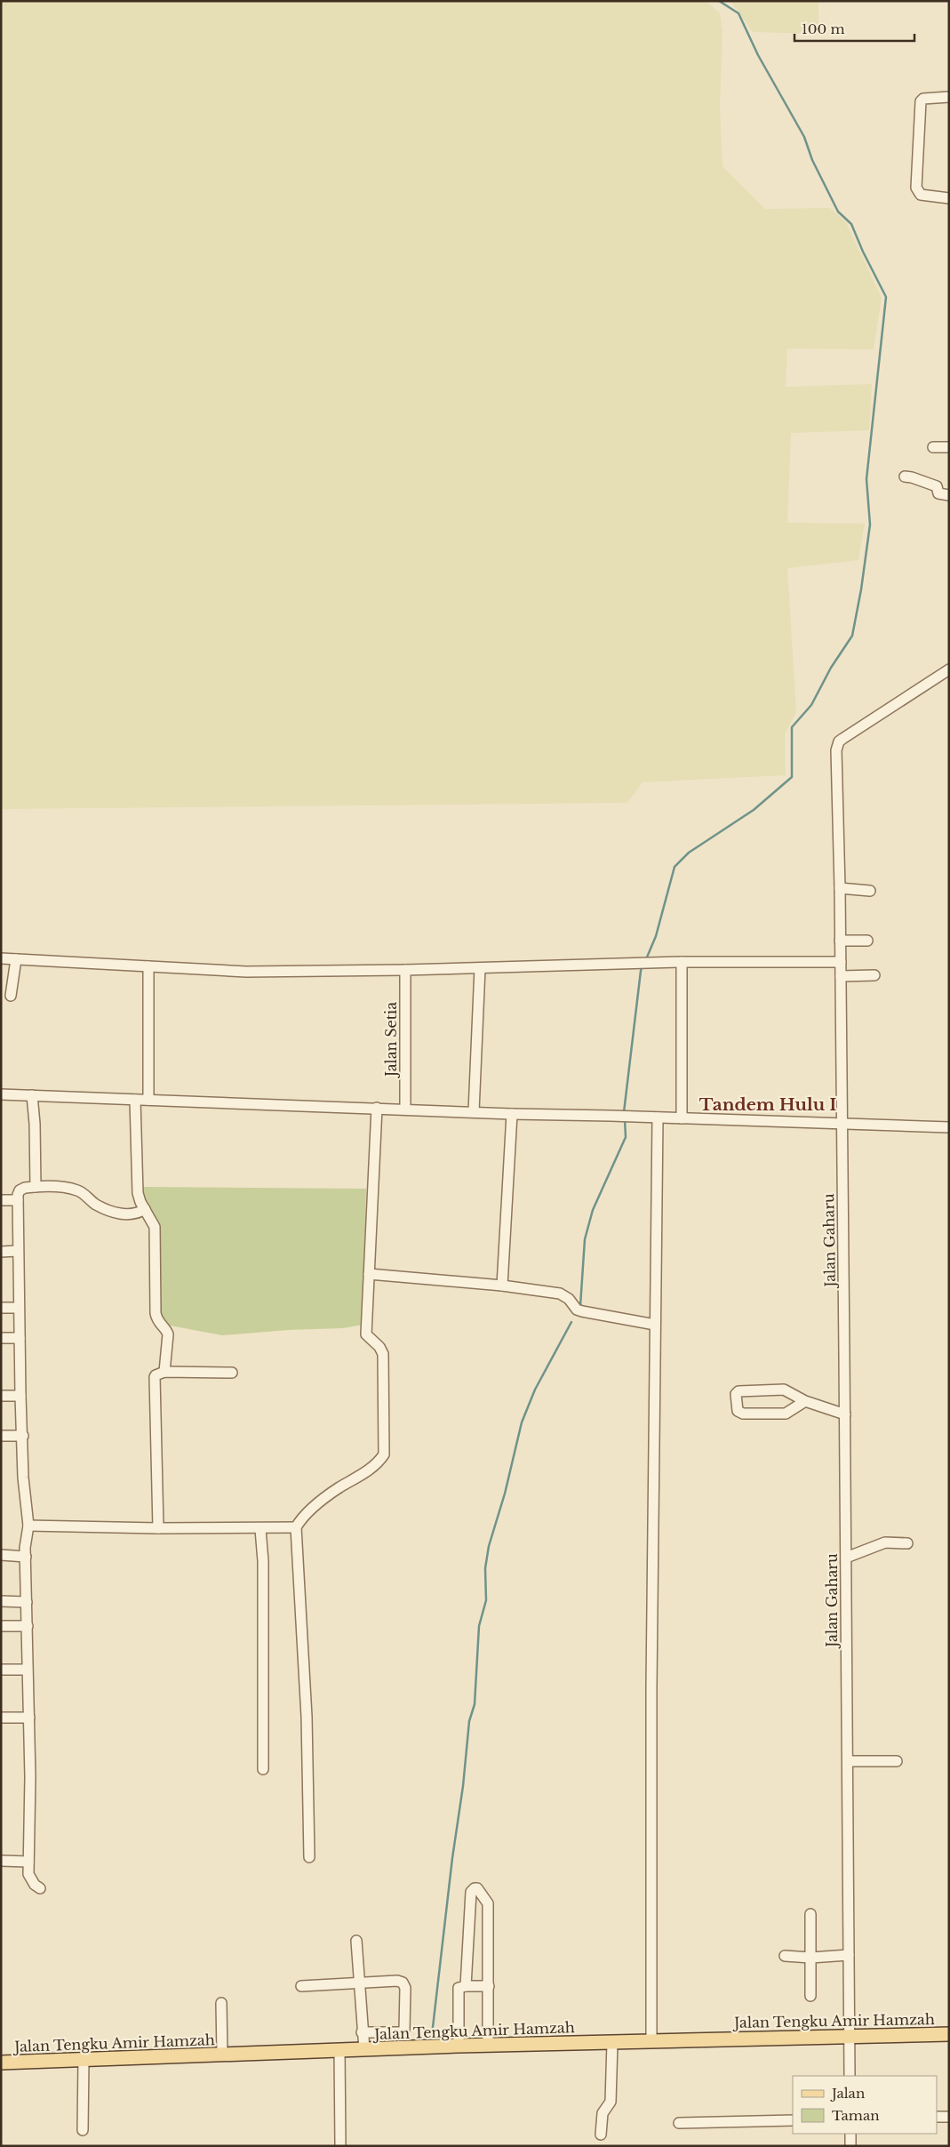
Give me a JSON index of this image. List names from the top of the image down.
{
  "streets": {
    "main road": ["Jalan Tengku Amir Hamzah"],
    "street": ["Jalan Setia", "Jalan Gaharu"]
  },
  "crossings": [
    ["Jalan Gaharu", "Jalan Tengku Amir Hamzah"]
  ],
  "districts": ["Tandem Hulu I"],
  "legend": ["Jalan", "Taman"],
  "scale_bar": "100 m"
}
